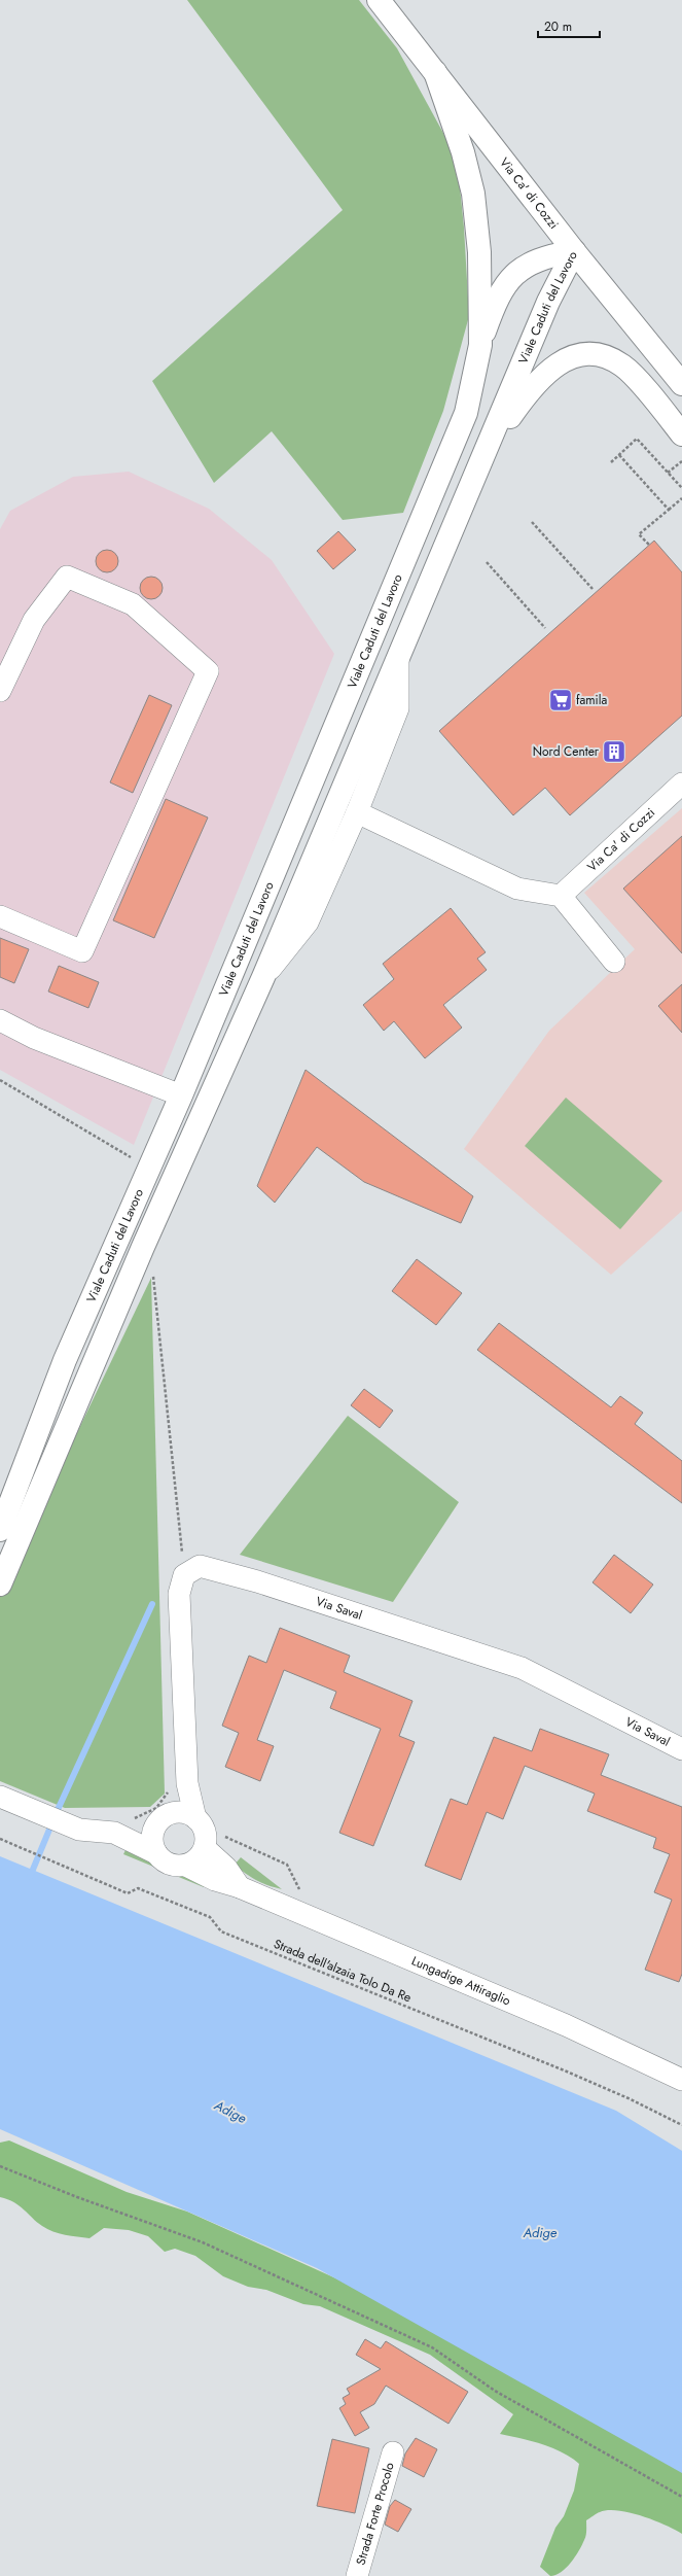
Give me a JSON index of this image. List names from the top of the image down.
{
  "streets": {
    "main road": ["Via Ca' di Cozzi", "Viale Caduti del Lavoro"],
    "street": ["Via Saval", "Lungadige Attiraglio", "Strada Forte Procolo"],
    "path": ["Strada dell'alzaia Tolo Da Re"]
  },
  "crossings": [
    ["Via Ca' di Cozzi", "Viale Caduti del Lavoro"]
  ],
  "water": ["Adige"],
  "places": {
    "supermarket": ["famila"],
    "building": ["Nord Center"]
  },
  "scale_bar": "20 m"
}
